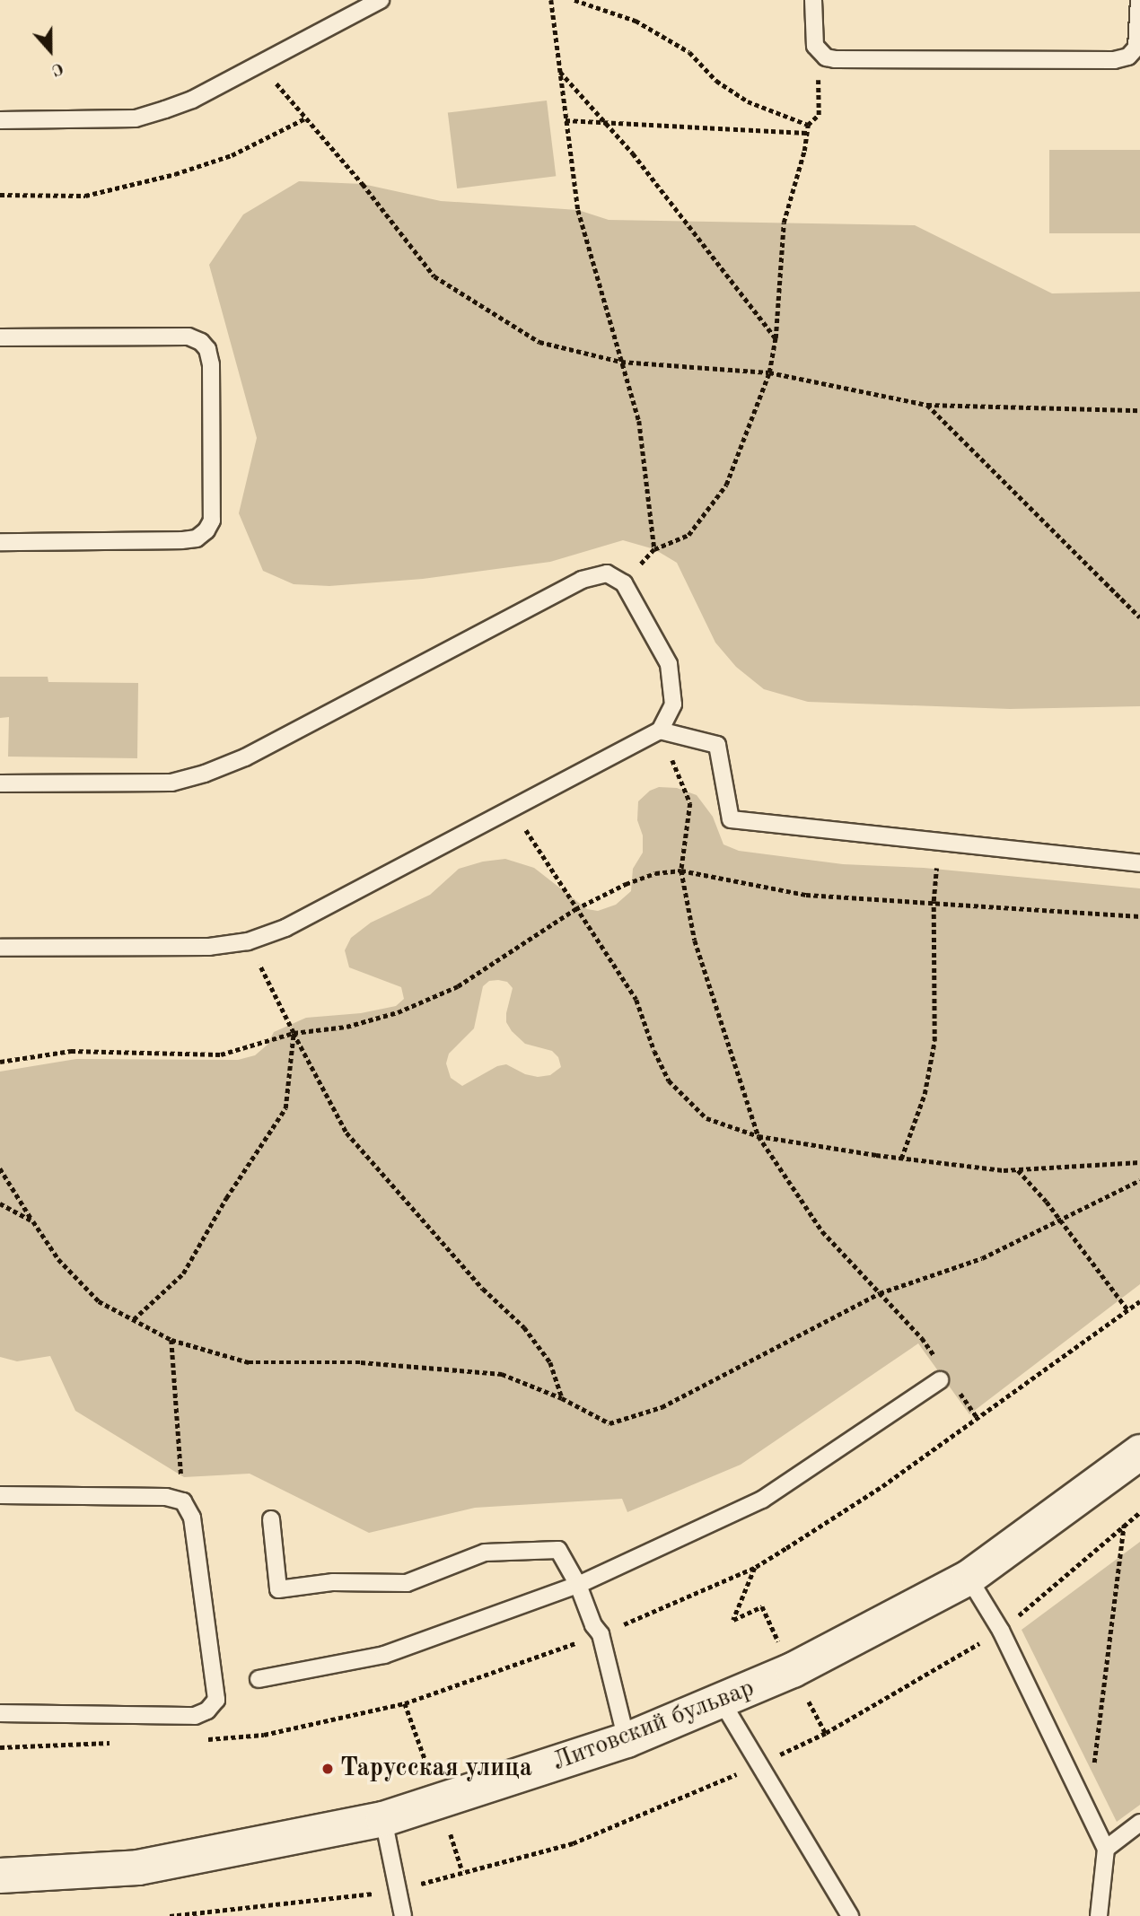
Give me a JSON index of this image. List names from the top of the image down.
{
  "streets": {
    "main road": ["Литовский бульвар"]
  },
  "places": ["Тарусская улица"],
  "north": "bottom"
}
